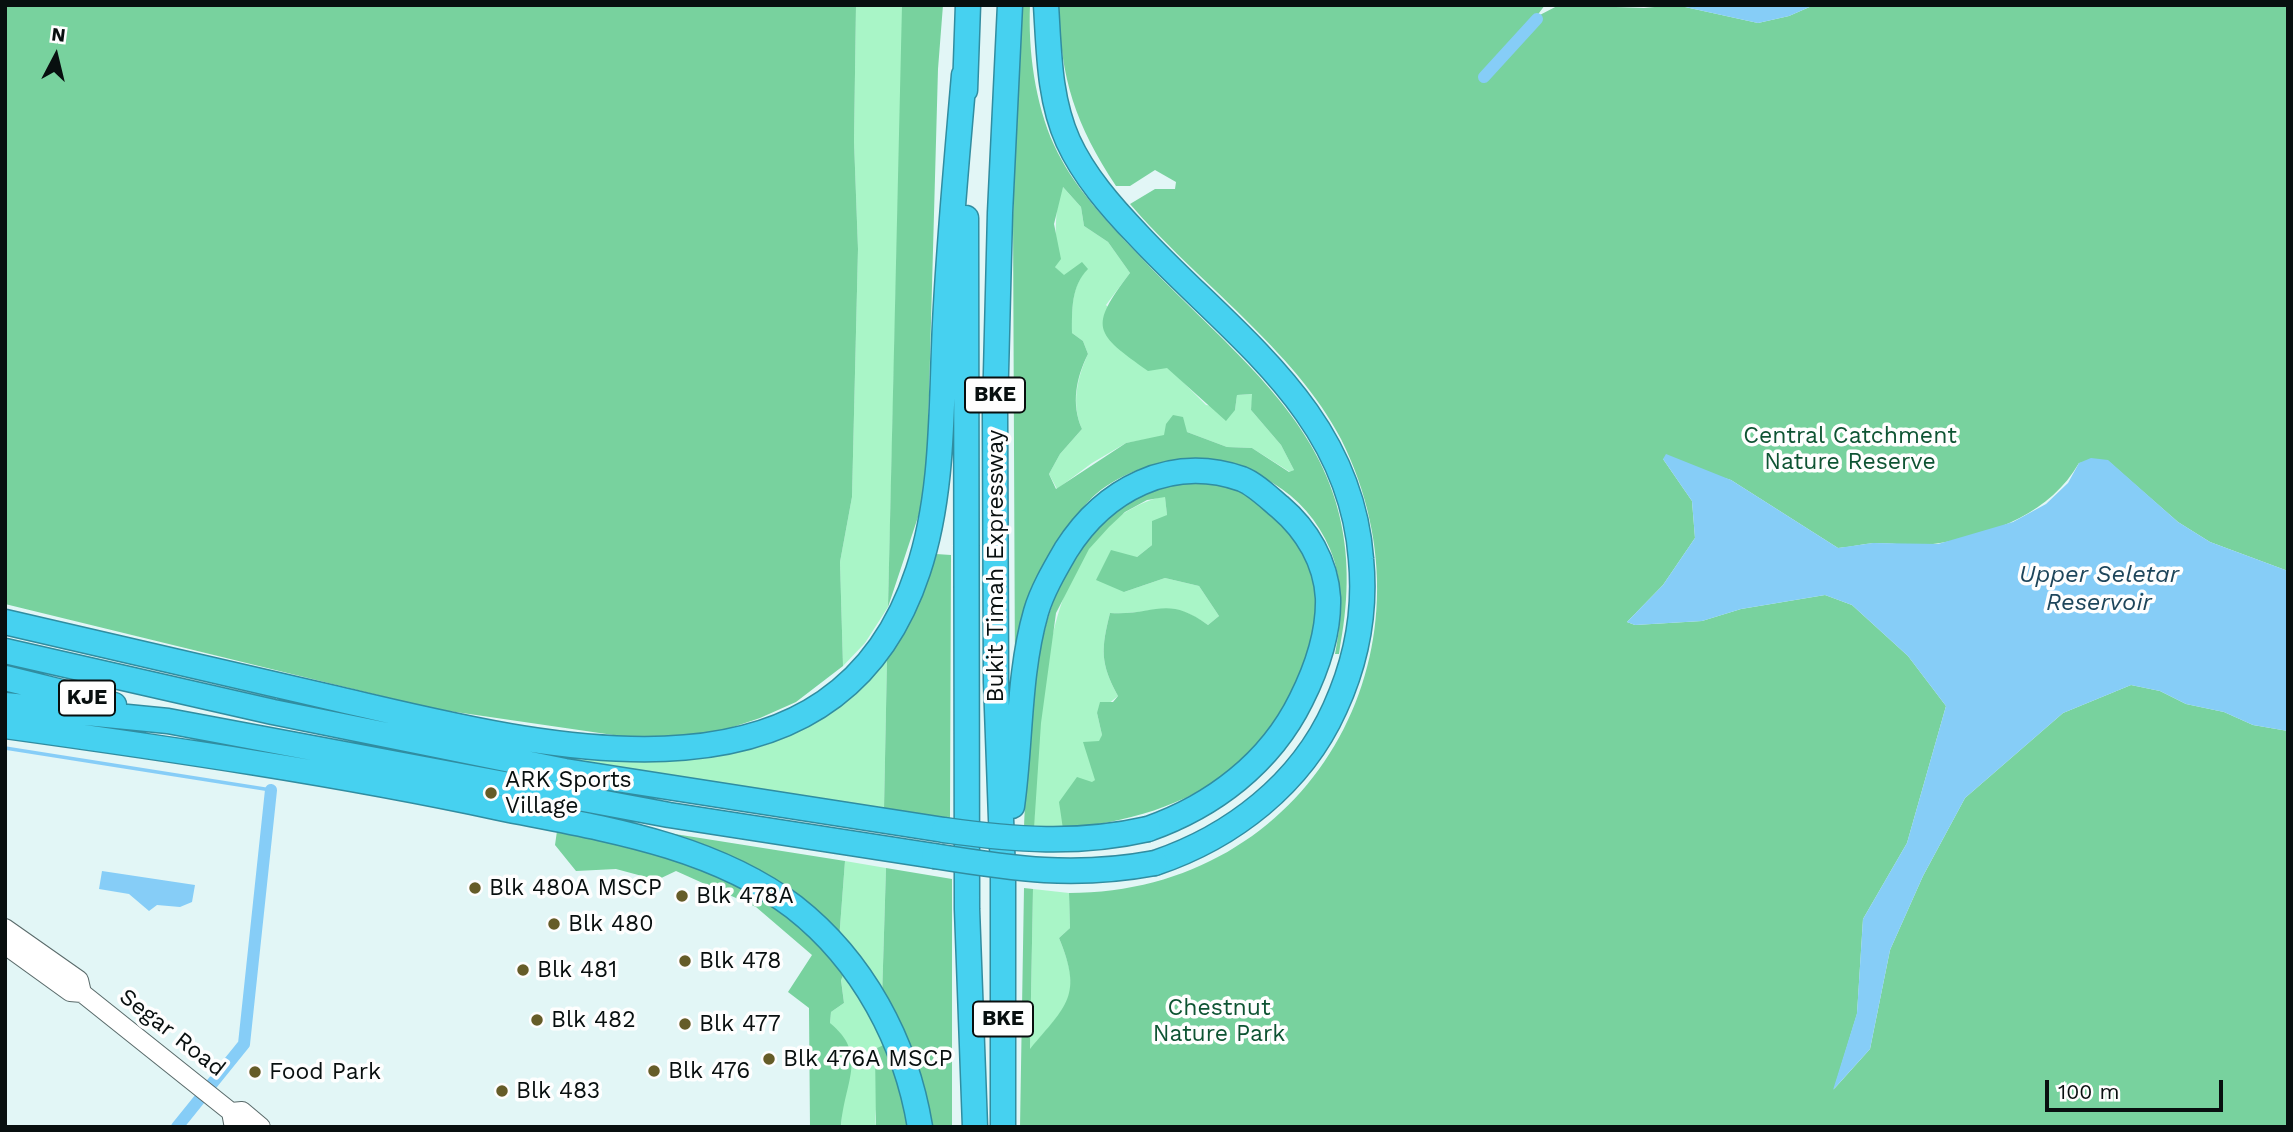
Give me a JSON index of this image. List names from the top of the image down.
{
  "streets": {
    "highway": ["BKE", "Bukit Timah Expressway", "KJE"],
    "street": ["Segar Road"]
  },
  "crossings": [
    ["Bukit Timah Expressway", "KJE"]
  ],
  "water": ["Upper Seletar Reservoir"],
  "parks": ["Central Catchment Nature Reserve", "Chestnut Nature Park"],
  "places": [
    "ARK Sports Village",
    "Blk 480A MSCP",
    "Blk 478A",
    "Blk 480",
    "Blk 478",
    "Blk 481",
    "Blk 482",
    "Blk 477",
    "Blk 476A MSCP",
    "Blk 476",
    "Food Park",
    "Blk 483"
  ],
  "scale_bar": "100 m",
  "north": "top"
}
